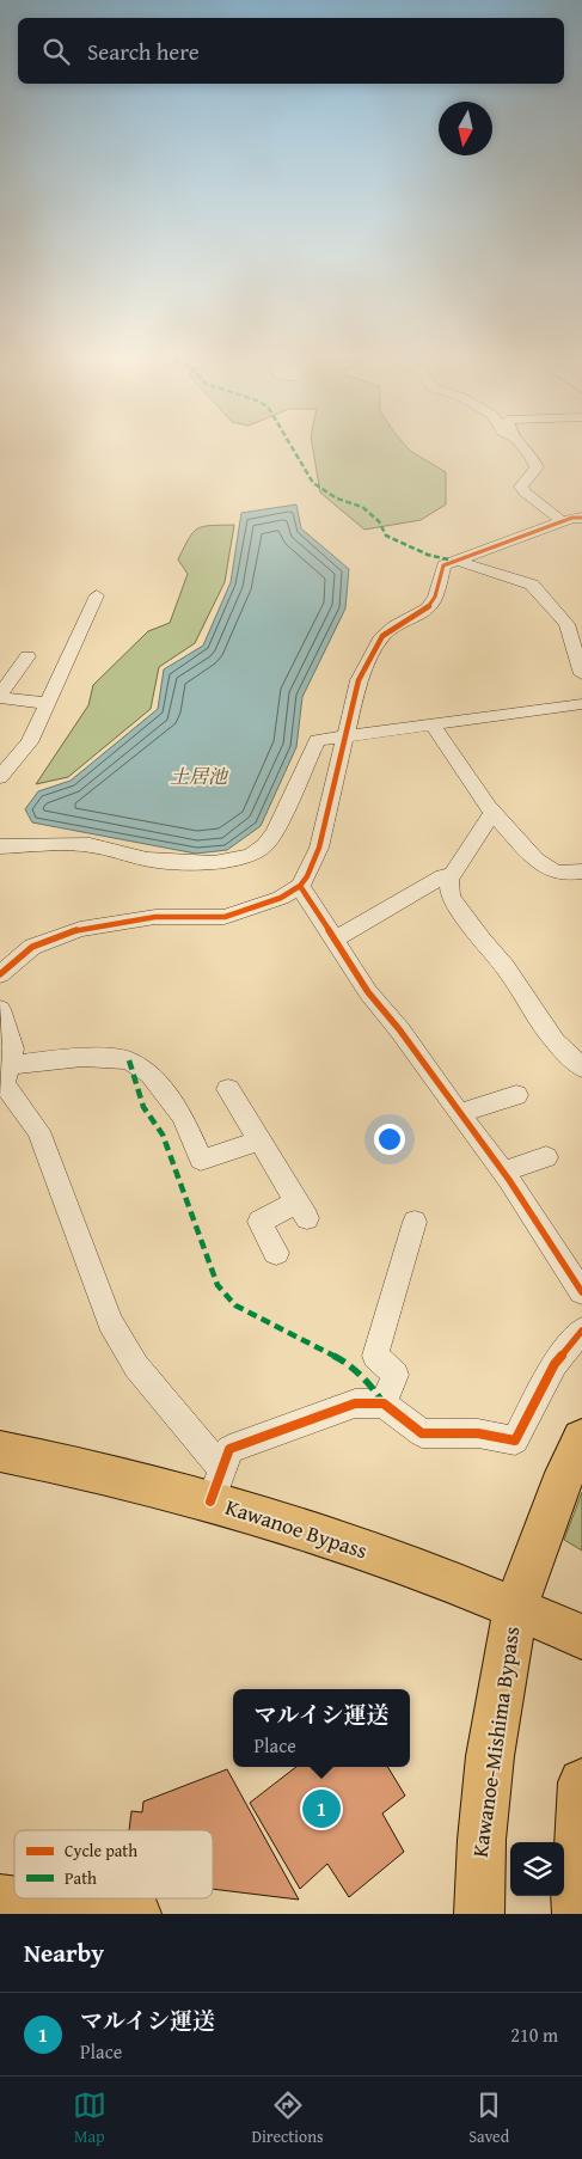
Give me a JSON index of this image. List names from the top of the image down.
{
  "streets": {
    "highway": ["Kawanoe Bypass", "Kawanoe-Mishima Bypass"]
  },
  "crossings": [
    ["Kawanoe Bypass", "Kawanoe-Mishima Bypass"]
  ],
  "water": ["土居池"],
  "legend": ["Cycle path", "Path"],
  "north": "bottom",
  "page": {
    "search": "Search here",
    "popup": ["マルイシ運送", "Place"],
    "pins": "1",
    "heading": "Nearby",
    "list": [
      {
        "mark": "1",
        "name": "マルイシ運送",
        "note": "Place",
        "value": "210 m"
      }
    ],
    "nav": ["Map", "Directions", "Saved"]
  }
}
